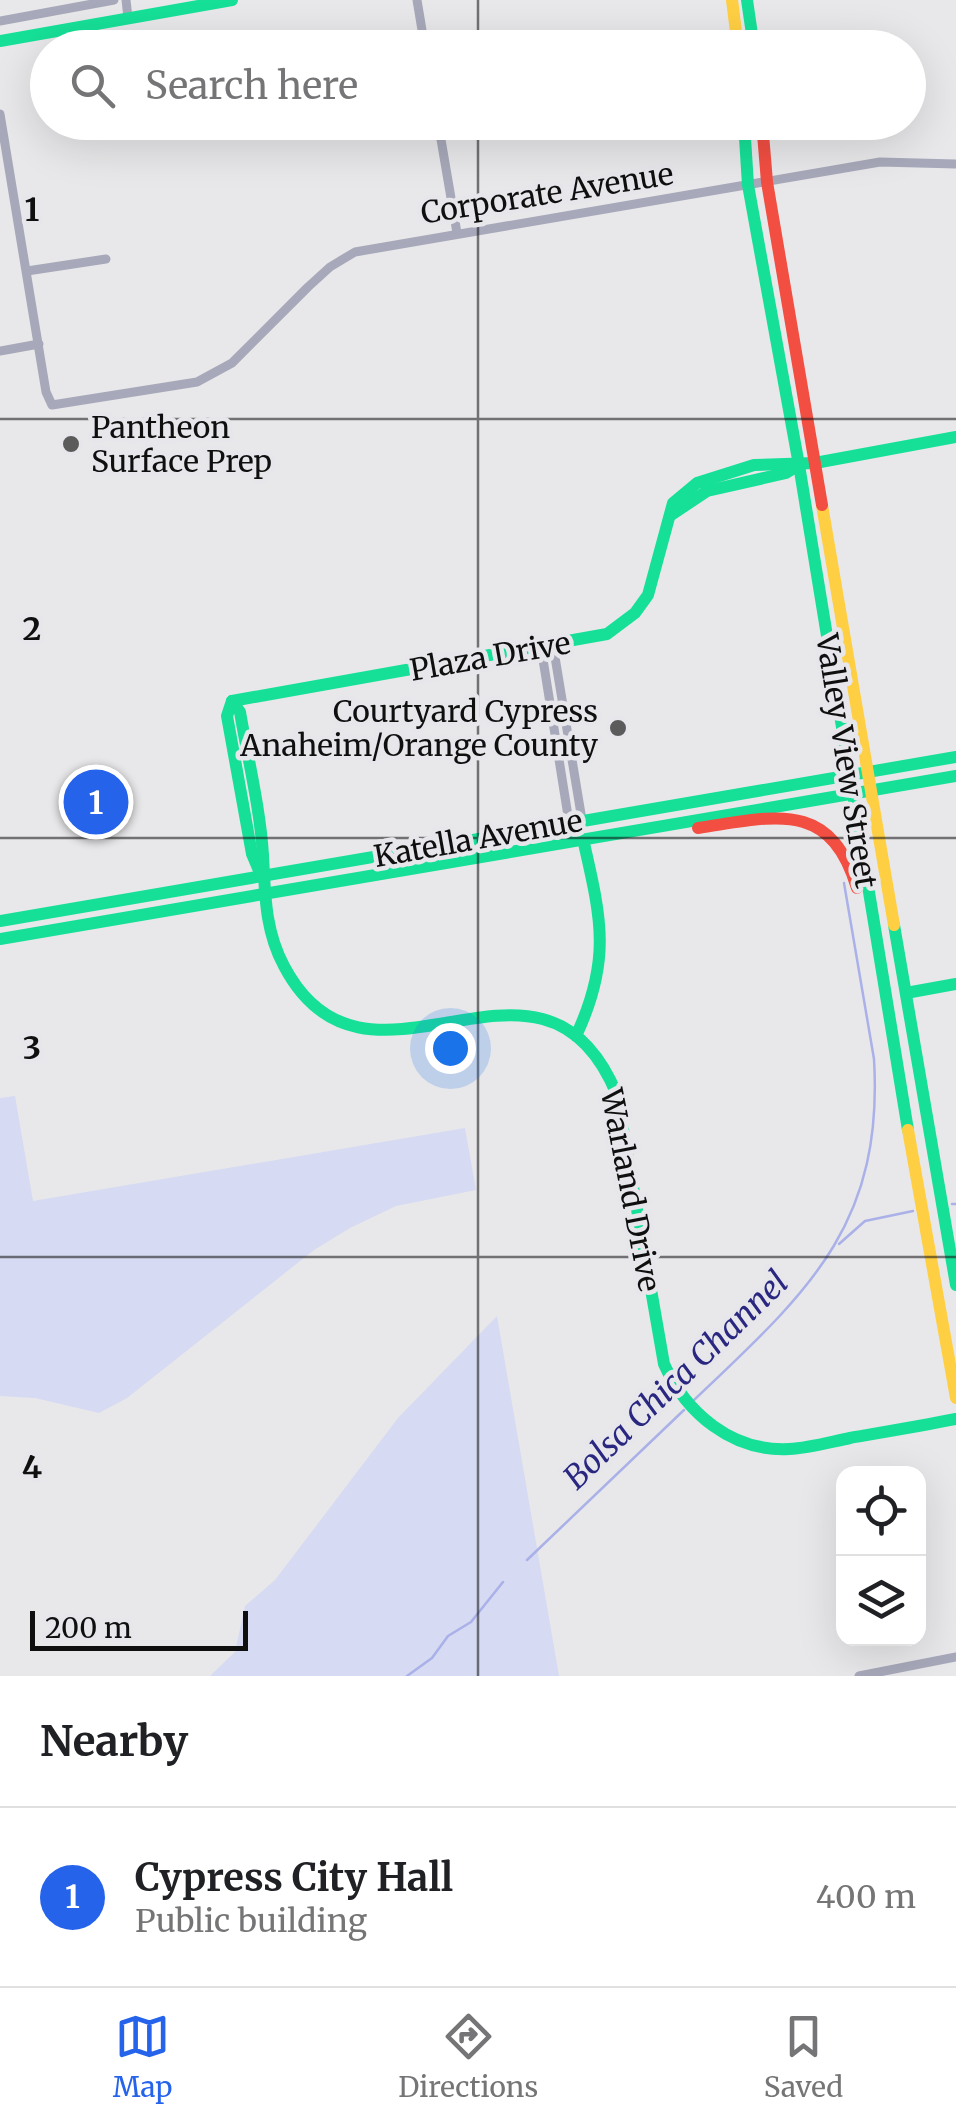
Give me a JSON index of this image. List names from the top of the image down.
{
  "streets": {
    "main road": [
      "Plaza Drive",
      "Valley View Street",
      "Katella Avenue",
      "Warland Drive"
    ],
    "street": ["Corporate Avenue"]
  },
  "crossings": [
    ["Corporate Avenue", "Valley View Street"],
    ["Plaza Drive", "Valley View Street"],
    ["Plaza Drive", "Warland Drive"],
    ["Valley View Street", "Katella Avenue"],
    ["Katella Avenue", "Warland Drive"]
  ],
  "water": ["Bolsa Chica Channel"],
  "places": ["Pantheon Surface Prep", "Courtyard Cypress Anaheim/Orange County"],
  "scale_bar": "200 m",
  "page": {
    "search": "Search here",
    "pins": "1",
    "scale": "200 m",
    "heading": "Nearby",
    "list": [
      {
        "mark": "1",
        "name": "Cypress City Hall",
        "note": "Public building",
        "value": "400 m"
      }
    ],
    "nav": ["Map", "Directions", "Saved"]
  },
  "grid": {
    "rows": [
      "1",
      "2",
      "3",
      "4"
    ]
  }
}
